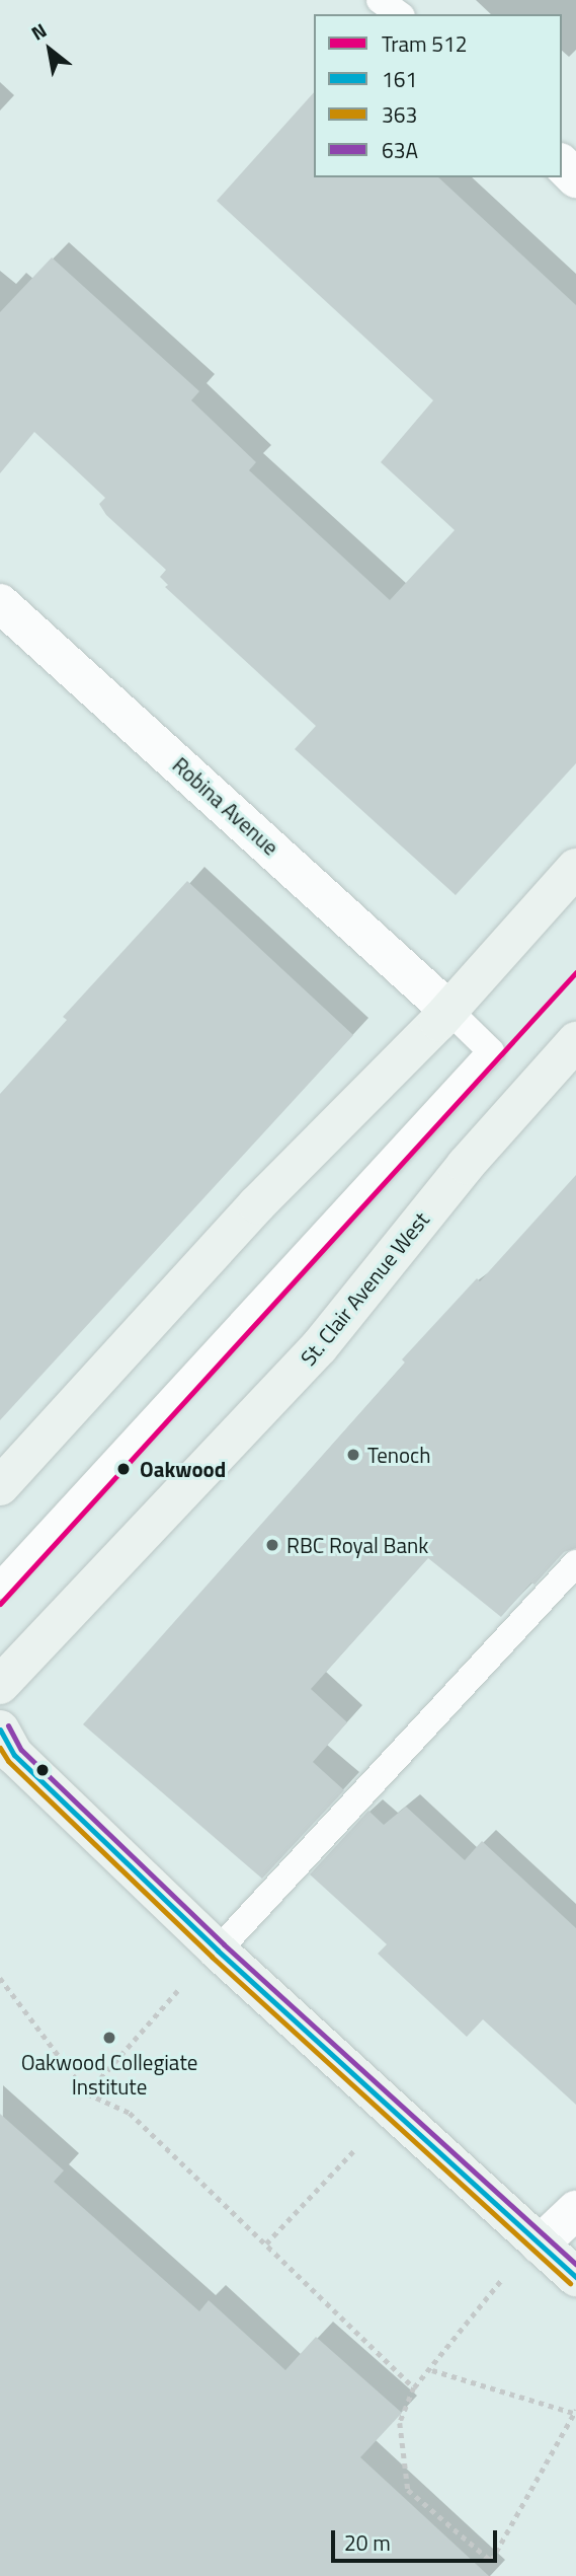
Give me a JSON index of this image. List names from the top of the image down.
{
  "streets": {
    "main road": ["St. Clair Avenue West"],
    "street": ["Robina Avenue"]
  },
  "places": [
    "Tenoch",
    "Oakwood",
    "RBC Royal Bank",
    "Oakwood Collegiate Institute"
  ],
  "lines": [
    "tram line 512",
    "transit line 63A",
    "transit line 161",
    "transit line 363"
  ],
  "legend": [
    "Tram 512",
    "161",
    "363",
    "63A"
  ],
  "scale_bar": "20 m",
  "north": "top left"
}
